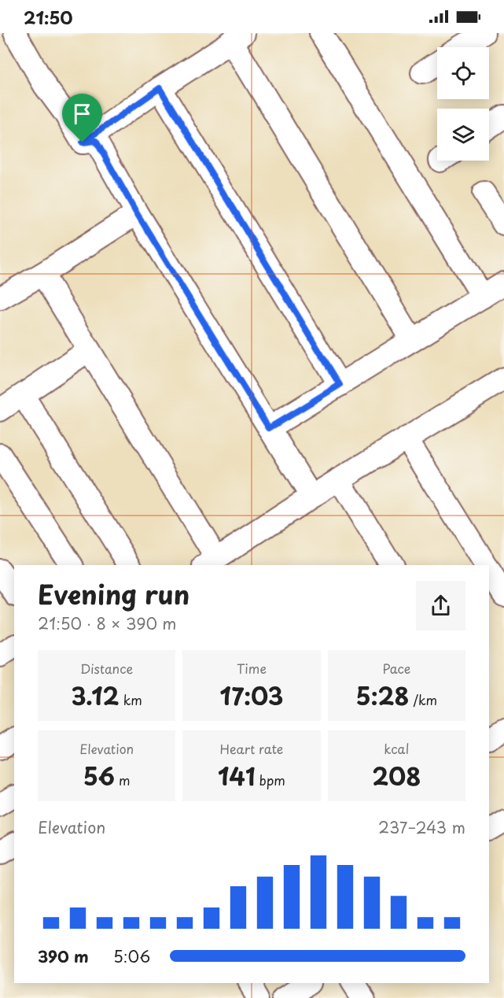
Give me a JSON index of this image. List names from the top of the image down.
{
  "page": {
    "status": "21:50",
    "heading": ["Evening run", "21:50 · 8 × 390 m"],
    "stats": [
      ["Distance", "3.12 km"],
      ["Time", "17:03"],
      ["Pace", "5:28 /km"],
      ["Elevation", "56 m"],
      ["Heart rate", "141 bpm"],
      ["kcal", "208"]
    ],
    "chart": ["Elevation", "237–243 m"],
    "list": [
      {
        "name": "390 m",
        "note": "5:06"
      }
    ]
  }
}
